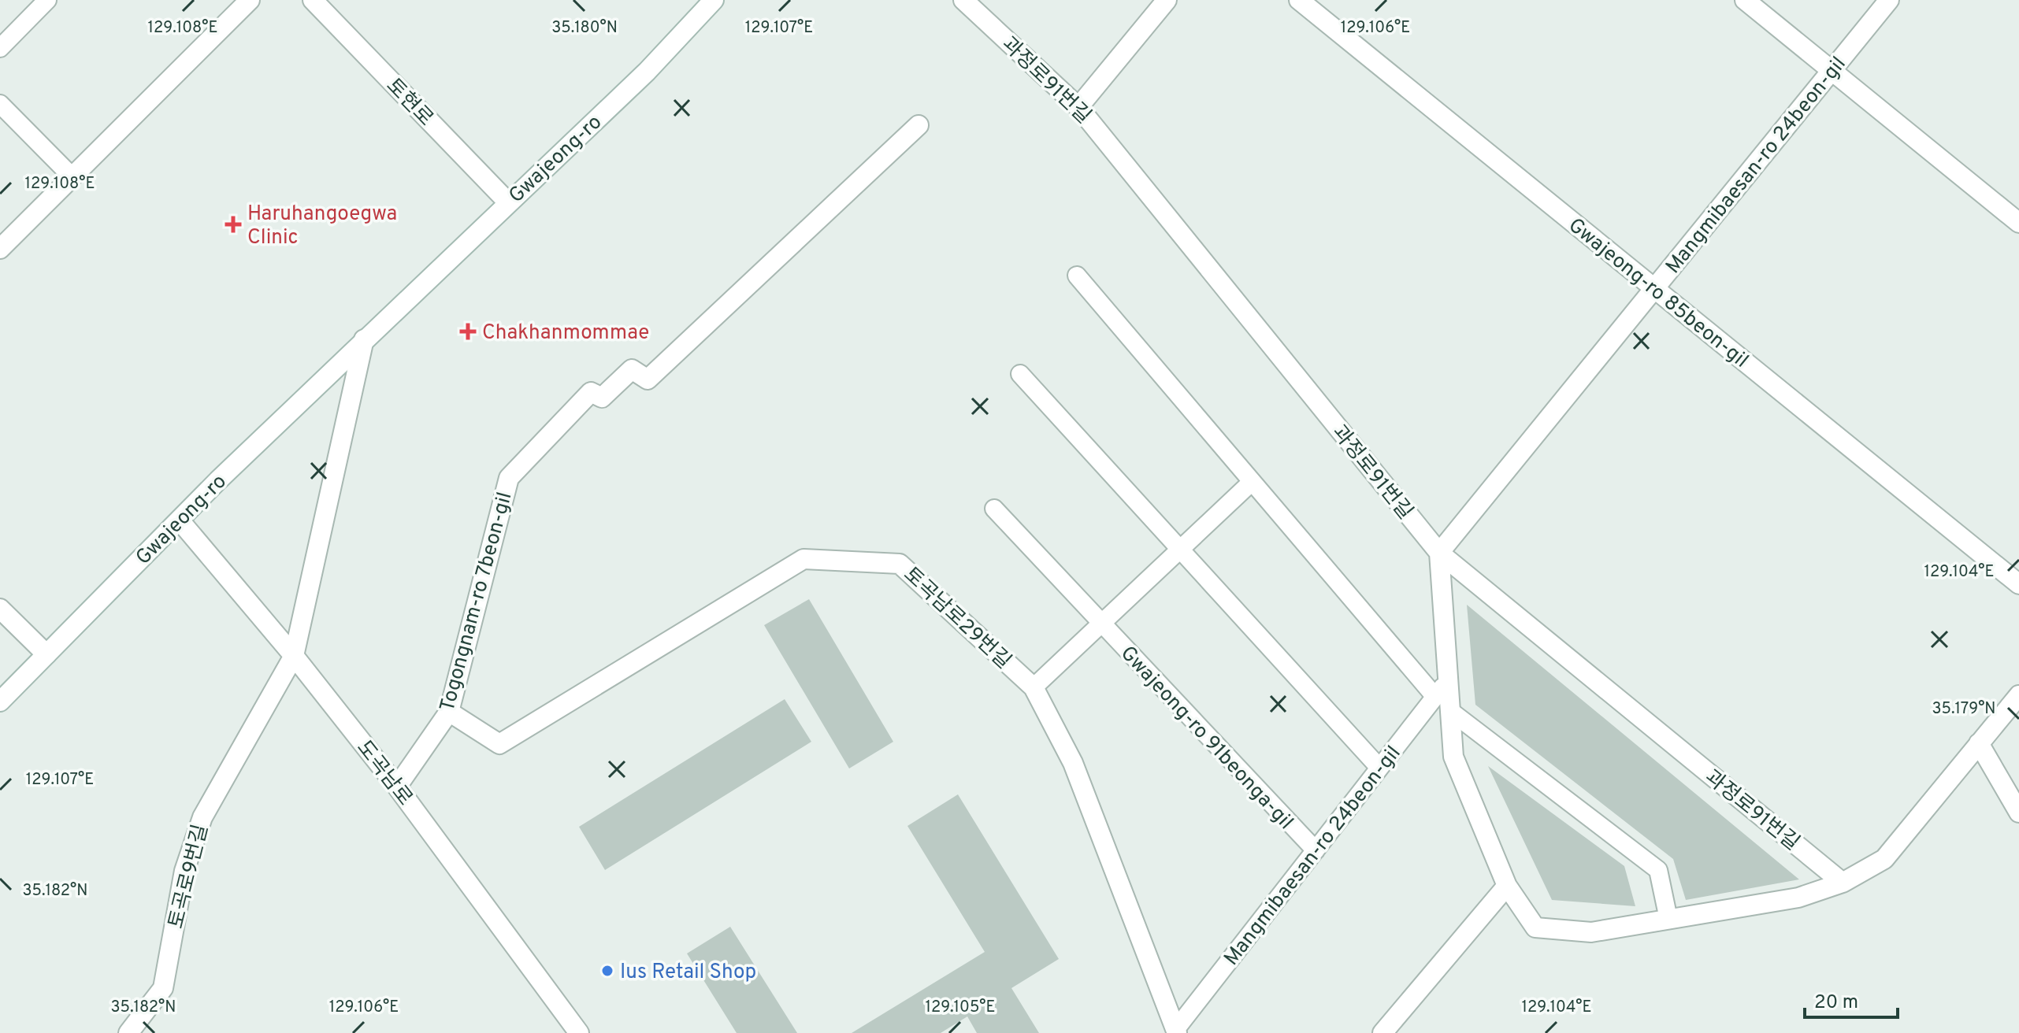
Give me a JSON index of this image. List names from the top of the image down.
{
  "streets": {
    "street": [
      "과정로91번길",
      "토현로",
      "Gwajeong-ro",
      "Mangmibaesan-ro 24beon-gil",
      "Gwajeong-ro 85beon-gil",
      "Togongnam-ro 7beon-gil",
      "토곡남로29번길",
      "도곡남로",
      "토곡로9번길"
    ],
    "lane": ["Gwajeong-ro 91beonga-gil"]
  },
  "crossings": [
    ["과정로91번길", "Mangmibaesan-ro 24beon-gil"],
    ["토현로", "Gwajeong-ro"],
    ["Gwajeong-ro", "도곡남로"],
    ["Mangmibaesan-ro 24beon-gil", "Gwajeong-ro 85beon-gil"],
    ["Mangmibaesan-ro 24beon-gil", "토곡남로29번길"],
    ["Mangmibaesan-ro 24beon-gil", "Gwajeong-ro 91beonga-gil"],
    ["Togongnam-ro 7beon-gil", "토곡남로29번길"],
    ["Togongnam-ro 7beon-gil", "도곡남로"],
    ["도곡남로", "토곡로9번길"]
  ],
  "places": {
    "health": ["Haruhangoegwa Clinic", "Chakhanmommae"],
    "other": ["Ius Retail Shop"]
  },
  "scale_bar": "20 m",
  "coordinates": [
    "129.108°E",
    "35.180°N",
    "129.107°E",
    "129.106°E",
    "129.104°E",
    "35.179°N",
    "35.182°N",
    "129.105°E"
  ]
}
